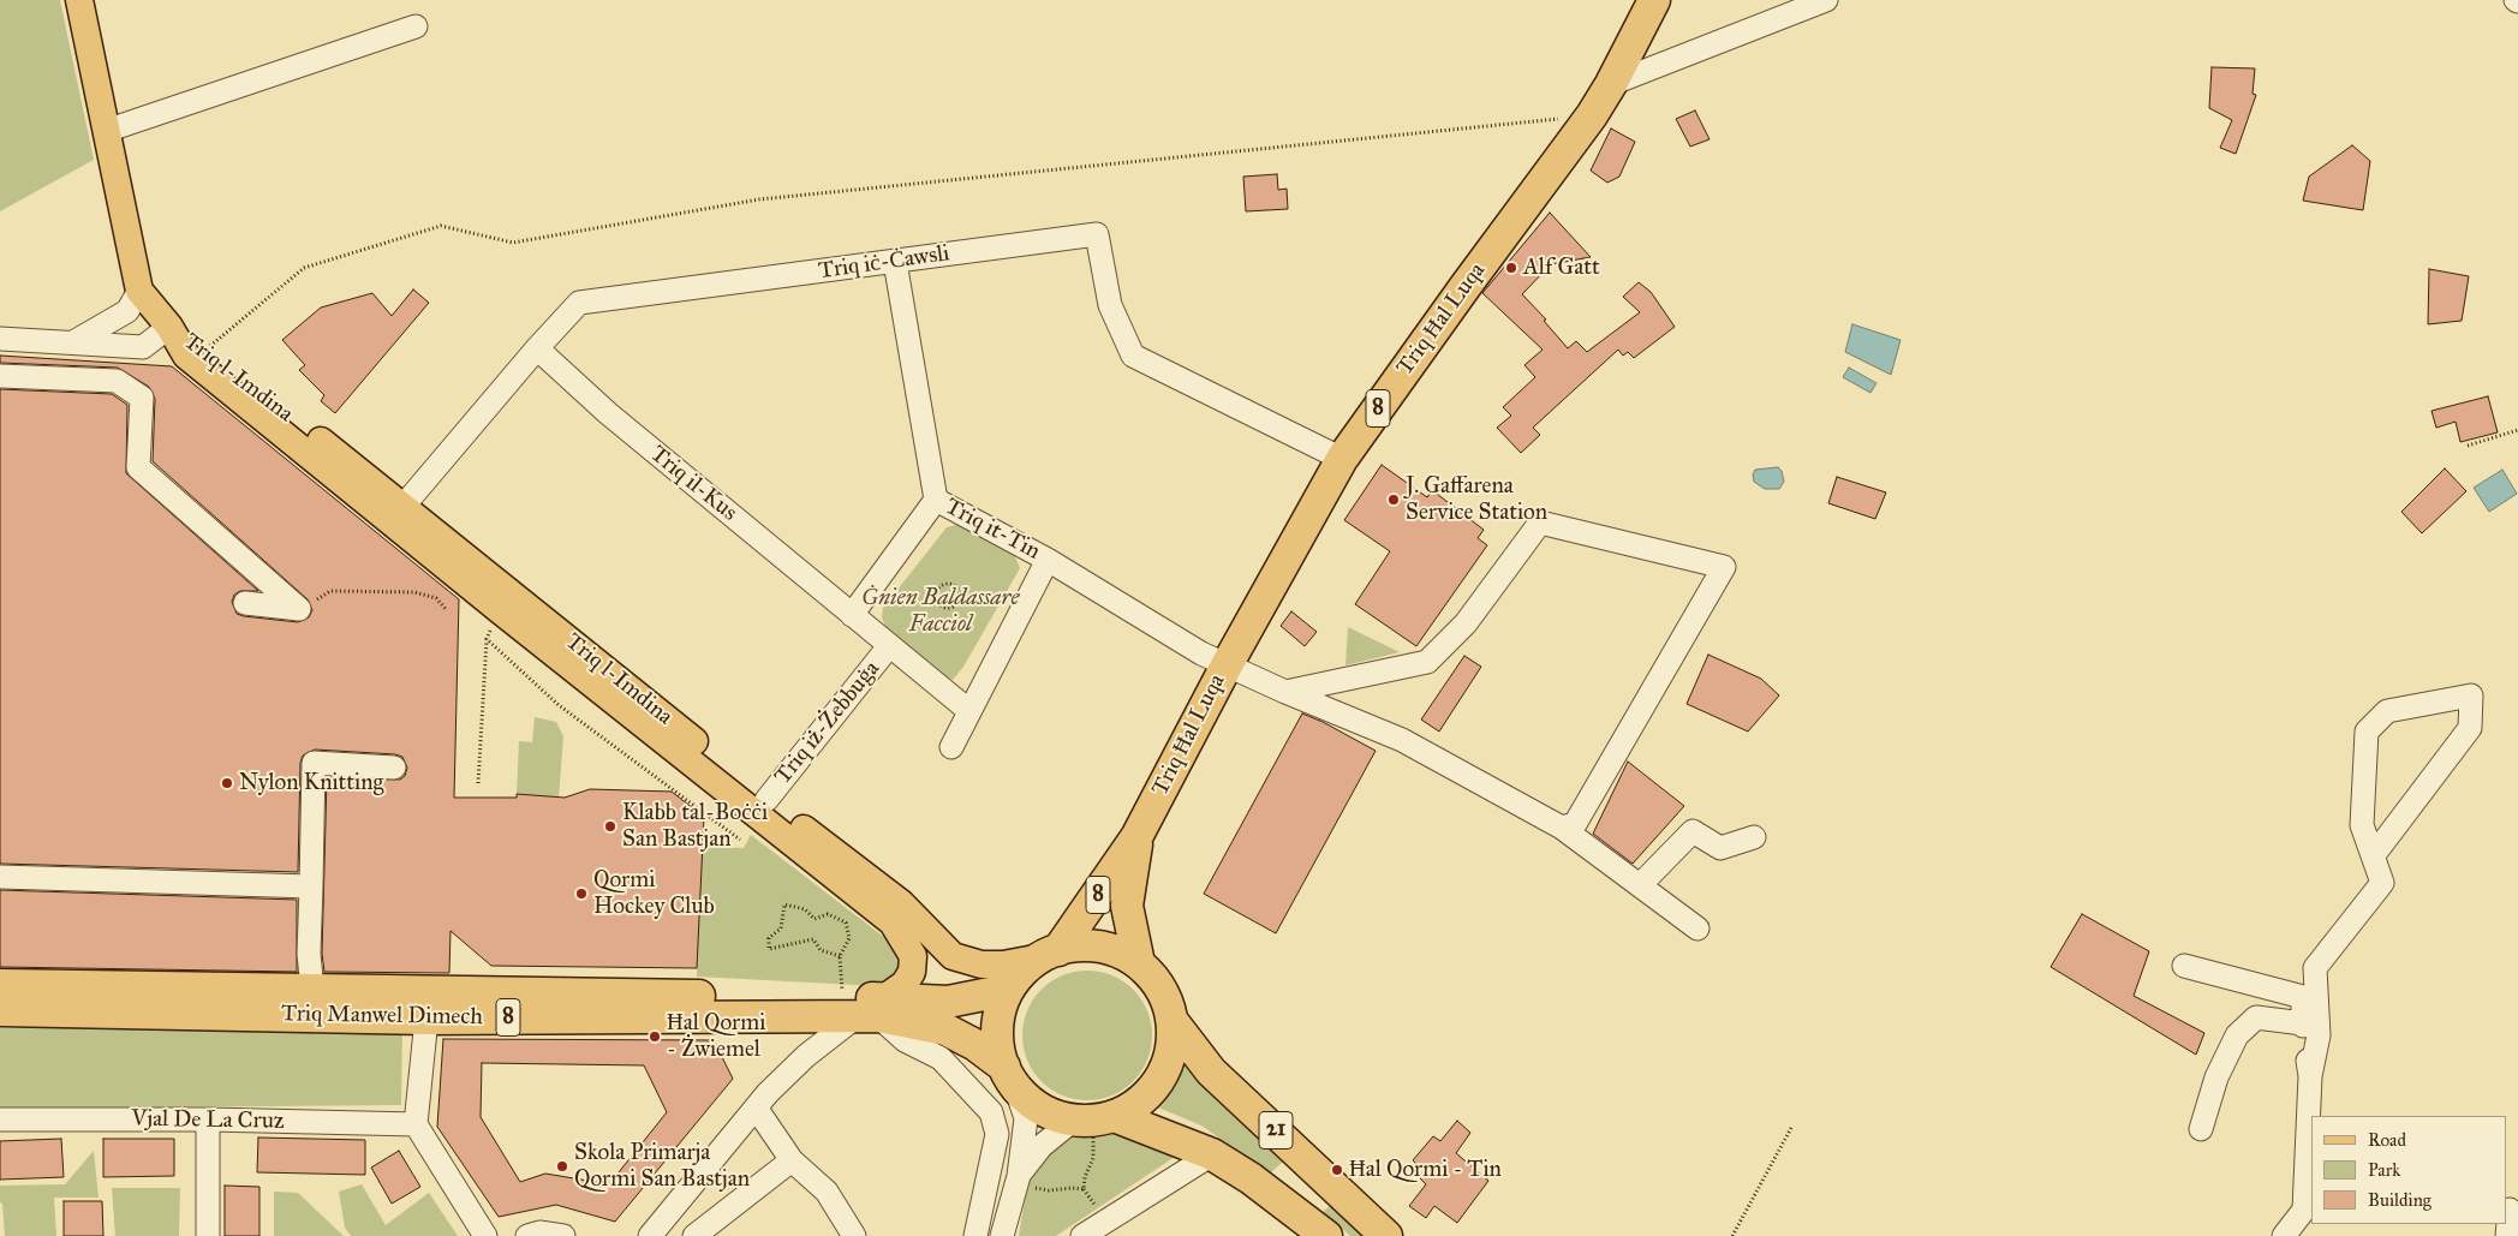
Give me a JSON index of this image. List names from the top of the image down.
{
  "streets": {
    "highway": [
      "Triq Ħal Luqa",
      "8",
      "Triq Manwel Dimech",
      "21"
    ],
    "main road": ["Triq l-Imdina"],
    "street": [
      "Triq iċ-Ċawsli",
      "Triq il-Kus",
      "Triq it-Tin",
      "Triq iż-Żebbuġa",
      "Vjal De La Cruz"
    ]
  },
  "crossings": [
    ["Triq iċ-Ċawsli", "Triq Ħal Luqa"],
    ["Triq iċ-Ċawsli", "Triq l-Imdina"],
    ["Triq iċ-Ċawsli", "Triq il-Kus"],
    ["Triq iċ-Ċawsli", "Triq it-Tin"],
    ["Triq Ħal Luqa", "Triq l-Imdina"],
    ["Triq Ħal Luqa", "8"],
    ["Triq Ħal Luqa", "Triq it-Tin"],
    ["Triq Ħal Luqa", "Triq Manwel Dimech"],
    ["Triq Ħal Luqa", "21"],
    ["Triq l-Imdina", "8"],
    ["Triq l-Imdina", "Triq iż-Żebbuġa"],
    ["Triq l-Imdina", "Triq Manwel Dimech"],
    ["Triq l-Imdina", "21"],
    ["8", "Triq Manwel Dimech"],
    ["8", "21"],
    ["Triq il-Kus", "Triq iż-Żebbuġa"],
    ["Triq Manwel Dimech", "21"]
  ],
  "parks": ["Ġnien Baldassare Facciol"],
  "places": [
    "Alf Gatt",
    "J. Gaffarena Service Station",
    "Nylon Knitting",
    "Klabb tal-Boċċi San Bastjan",
    "Qormi Hockey Club",
    "Ħal Qormi - Żwiemel",
    "Skola Primarja Qormi San Bastjan",
    "Ħal Qormi - Tin"
  ],
  "legend": ["Road", "Park", "Building"]
}
